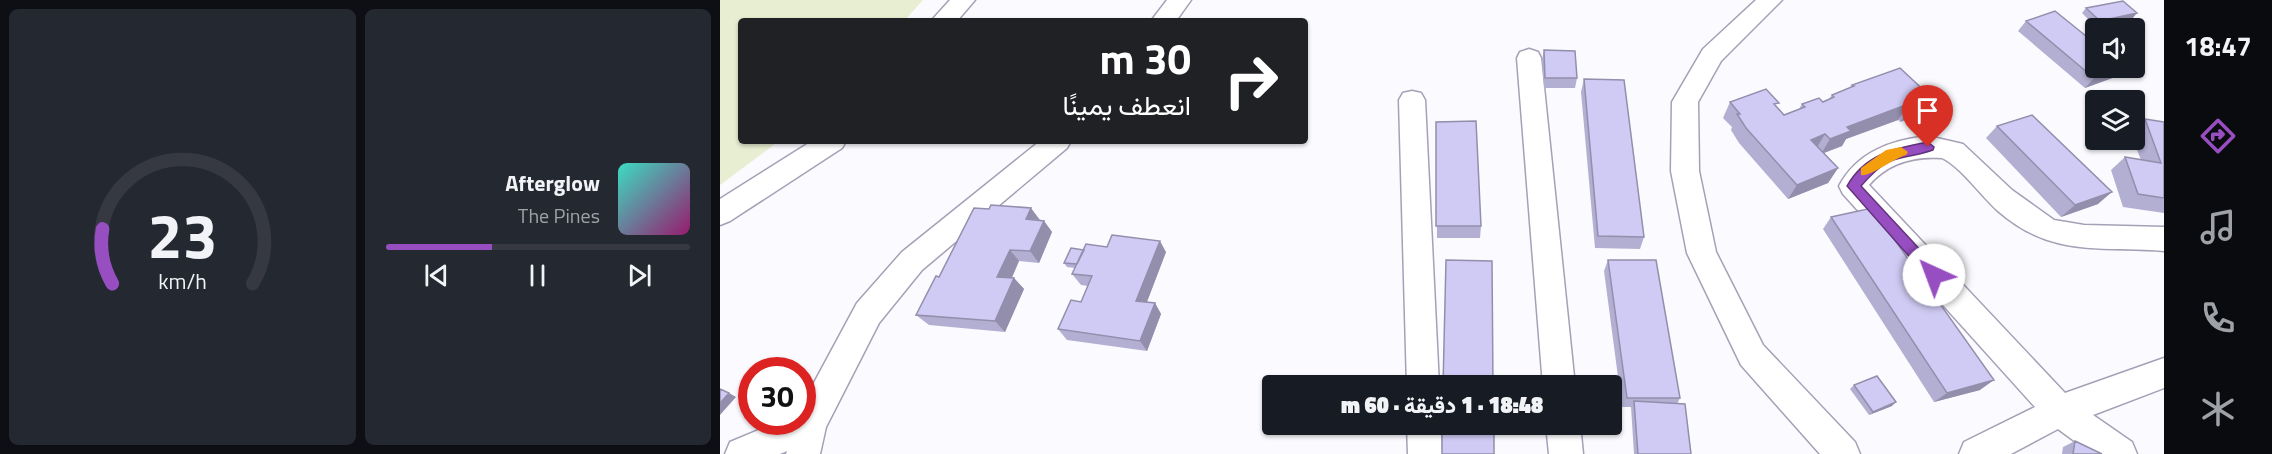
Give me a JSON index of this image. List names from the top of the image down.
{
  "page": {
    "tabs": "18:47",
    "turn": ["30 m", "انعطف يمينًا"],
    "song": ["Afterglow", "The Pines"],
    "limit": "30",
    "trip": "18:48 · 1 دقيقة · 60 m",
    "gauge": ["23", "km/h"]
  }
}
